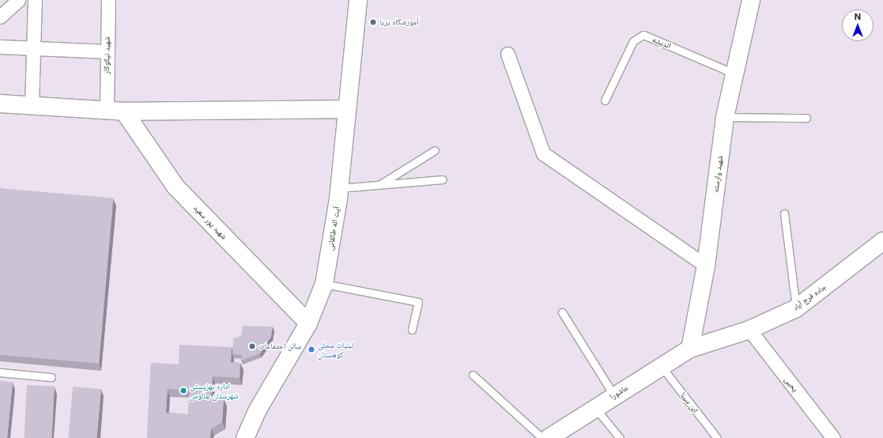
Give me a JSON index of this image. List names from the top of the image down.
{
  "streets": {
    "street": [
      "شهید نیکوکار",
      "شهید وارسته",
      "شهید پور سعید",
      "آیت اله طالقانی",
      "جاده فرج آباد",
      "یحیی",
      "عاشورا"
    ],
    "lane": ["اندیشه", "ابن سینا"]
  },
  "crossings": [
    ["اندیشه", "شهید وارسته"],
    ["شهید وارسته", "جاده فرج آباد"],
    ["شهید وارسته", "عاشورا"],
    ["شهید پور سعید", "آیت اله طالقانی"],
    ["جاده فرج آباد", "یحیی"],
    ["جاده فرج آباد", "عاشورا"],
    ["عاشورا", "ابن سینا"]
  ],
  "places": [
    "آموزشگاه پریا",
    "سالن اجتماعات",
    "لبنیات محلی کوهستان",
    "اداره بهزیستی شهرستان چالوس"
  ],
  "north": "top"
}
